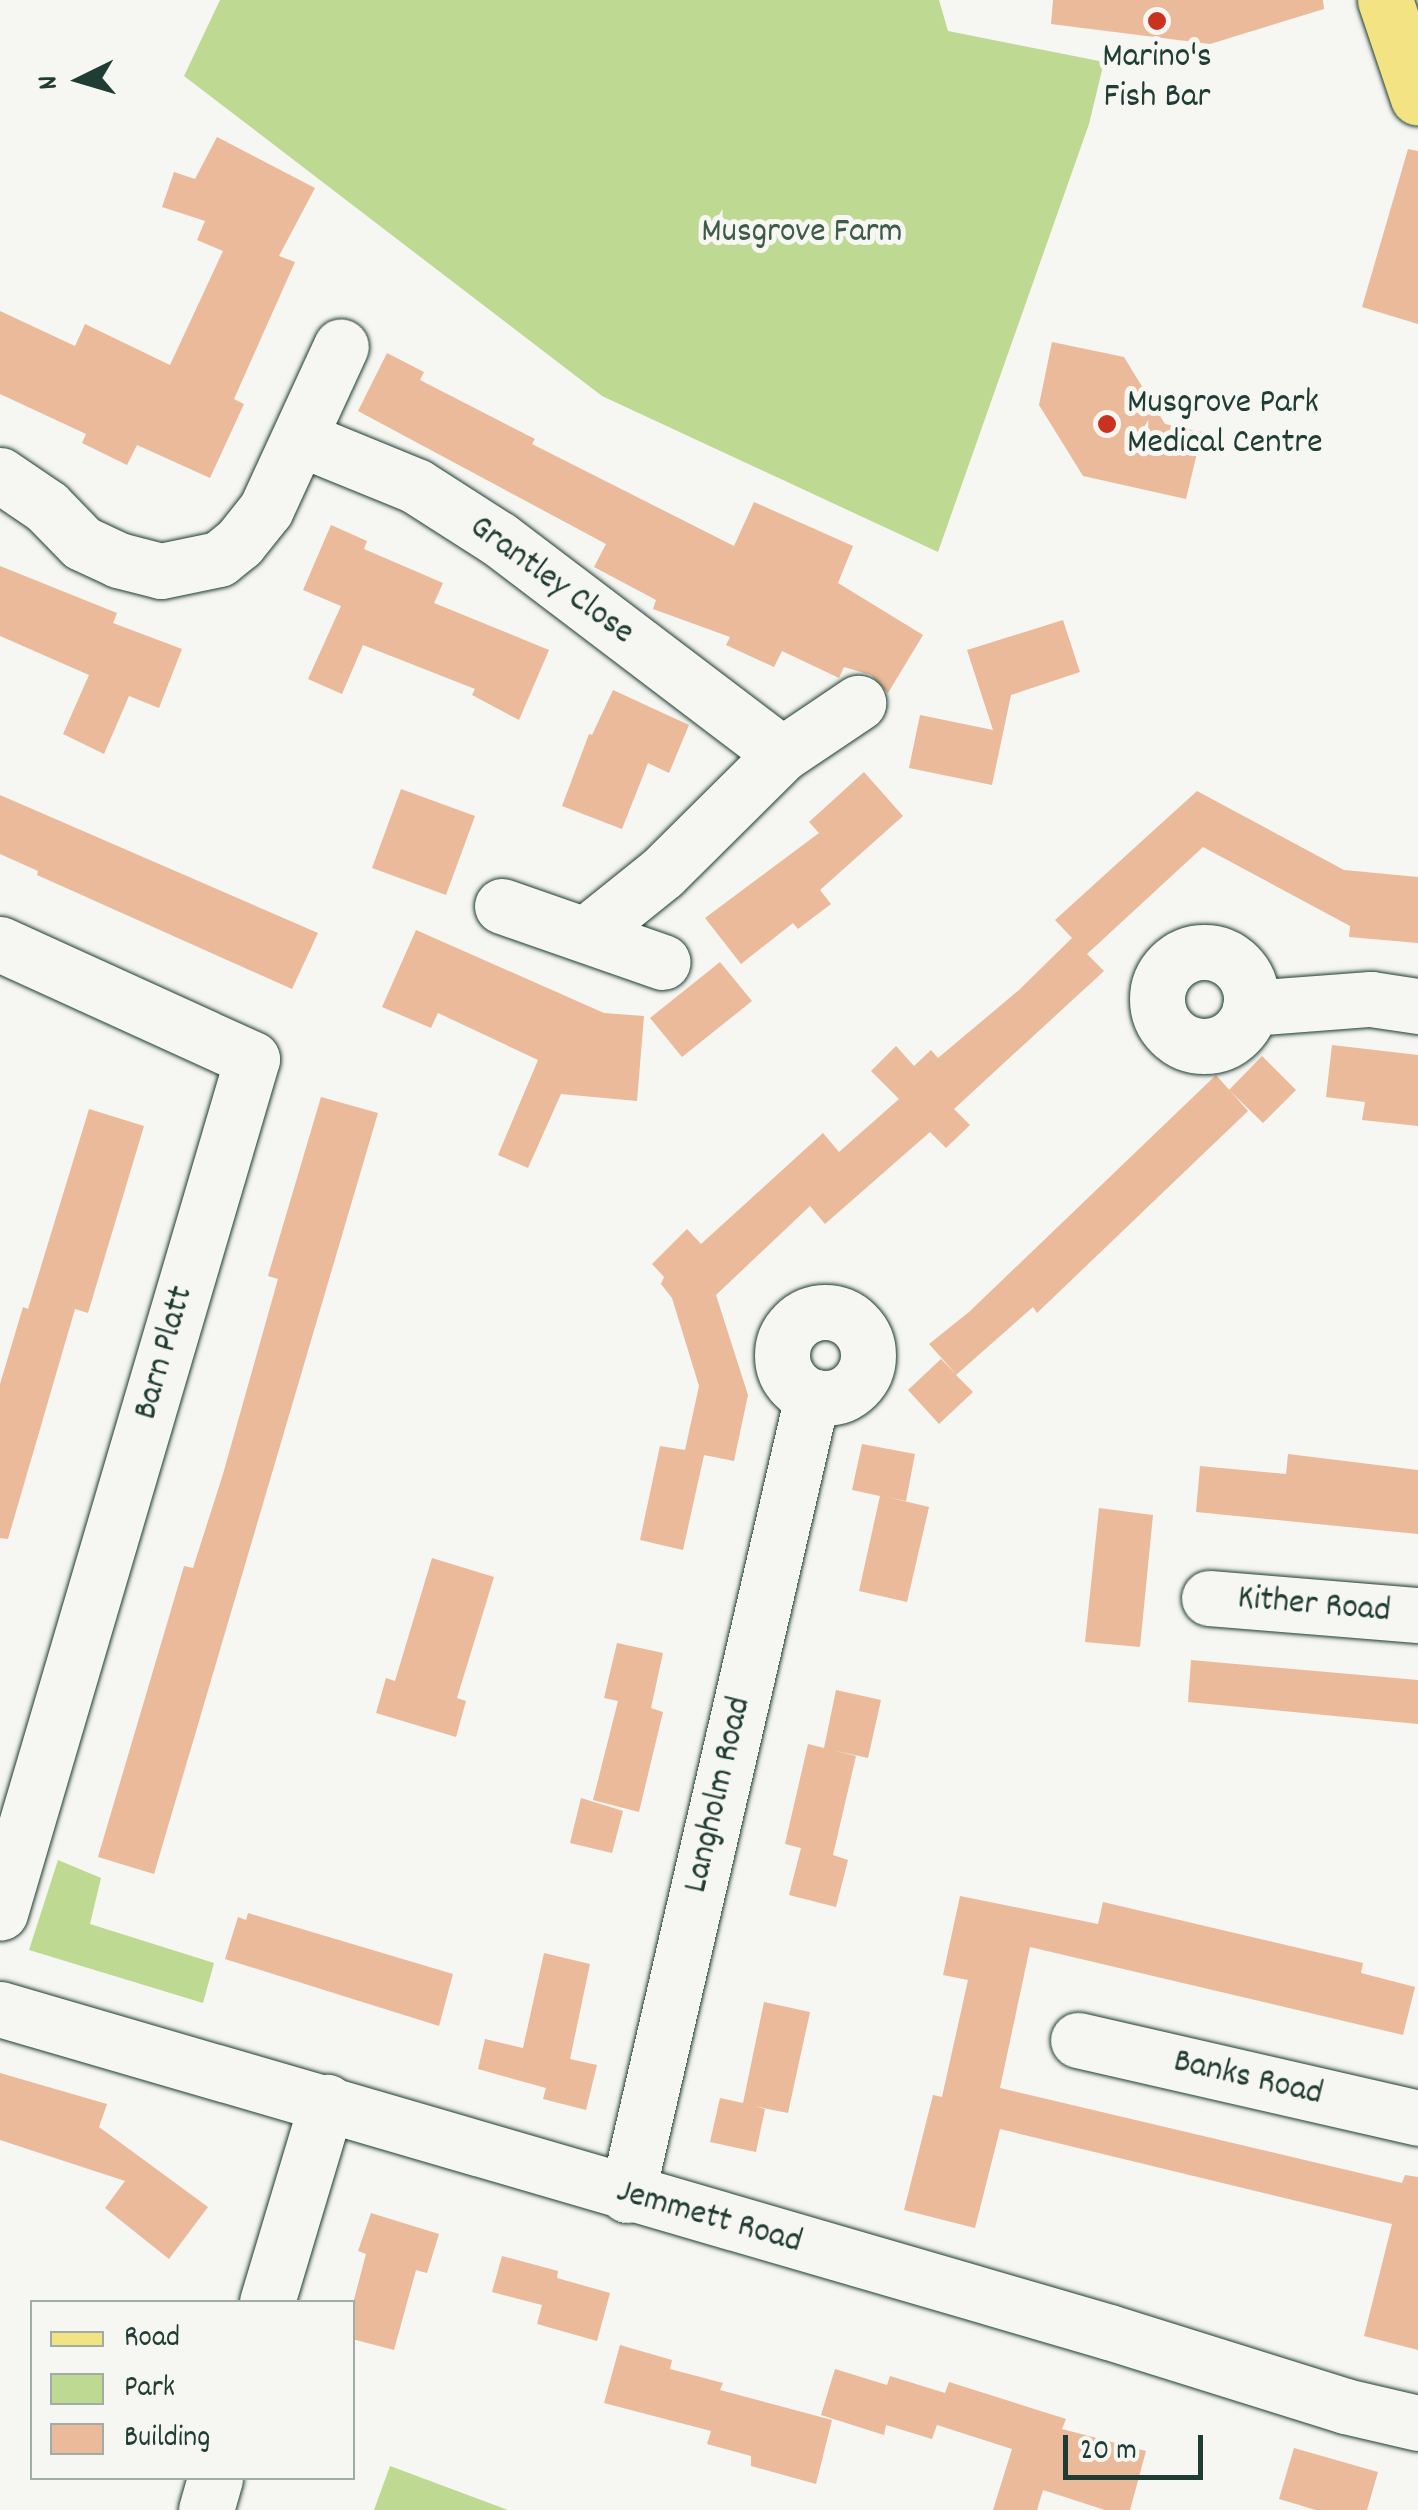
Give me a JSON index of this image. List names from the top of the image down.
{
  "streets": {
    "street": [
      "Grantley Close",
      "Barn Platt",
      "Kither Road",
      "Langholm Road",
      "Banks Road",
      "Jemmett Road"
    ]
  },
  "crossings": [
    ["Langholm Road", "Jemmett Road"]
  ],
  "parks": ["Musgrove Farm"],
  "places": ["Marino's Fish Bar", "Musgrove Park Medical Centre"],
  "legend": ["Road", "Park", "Building"],
  "scale_bar": "20 m",
  "north": "left"
}
